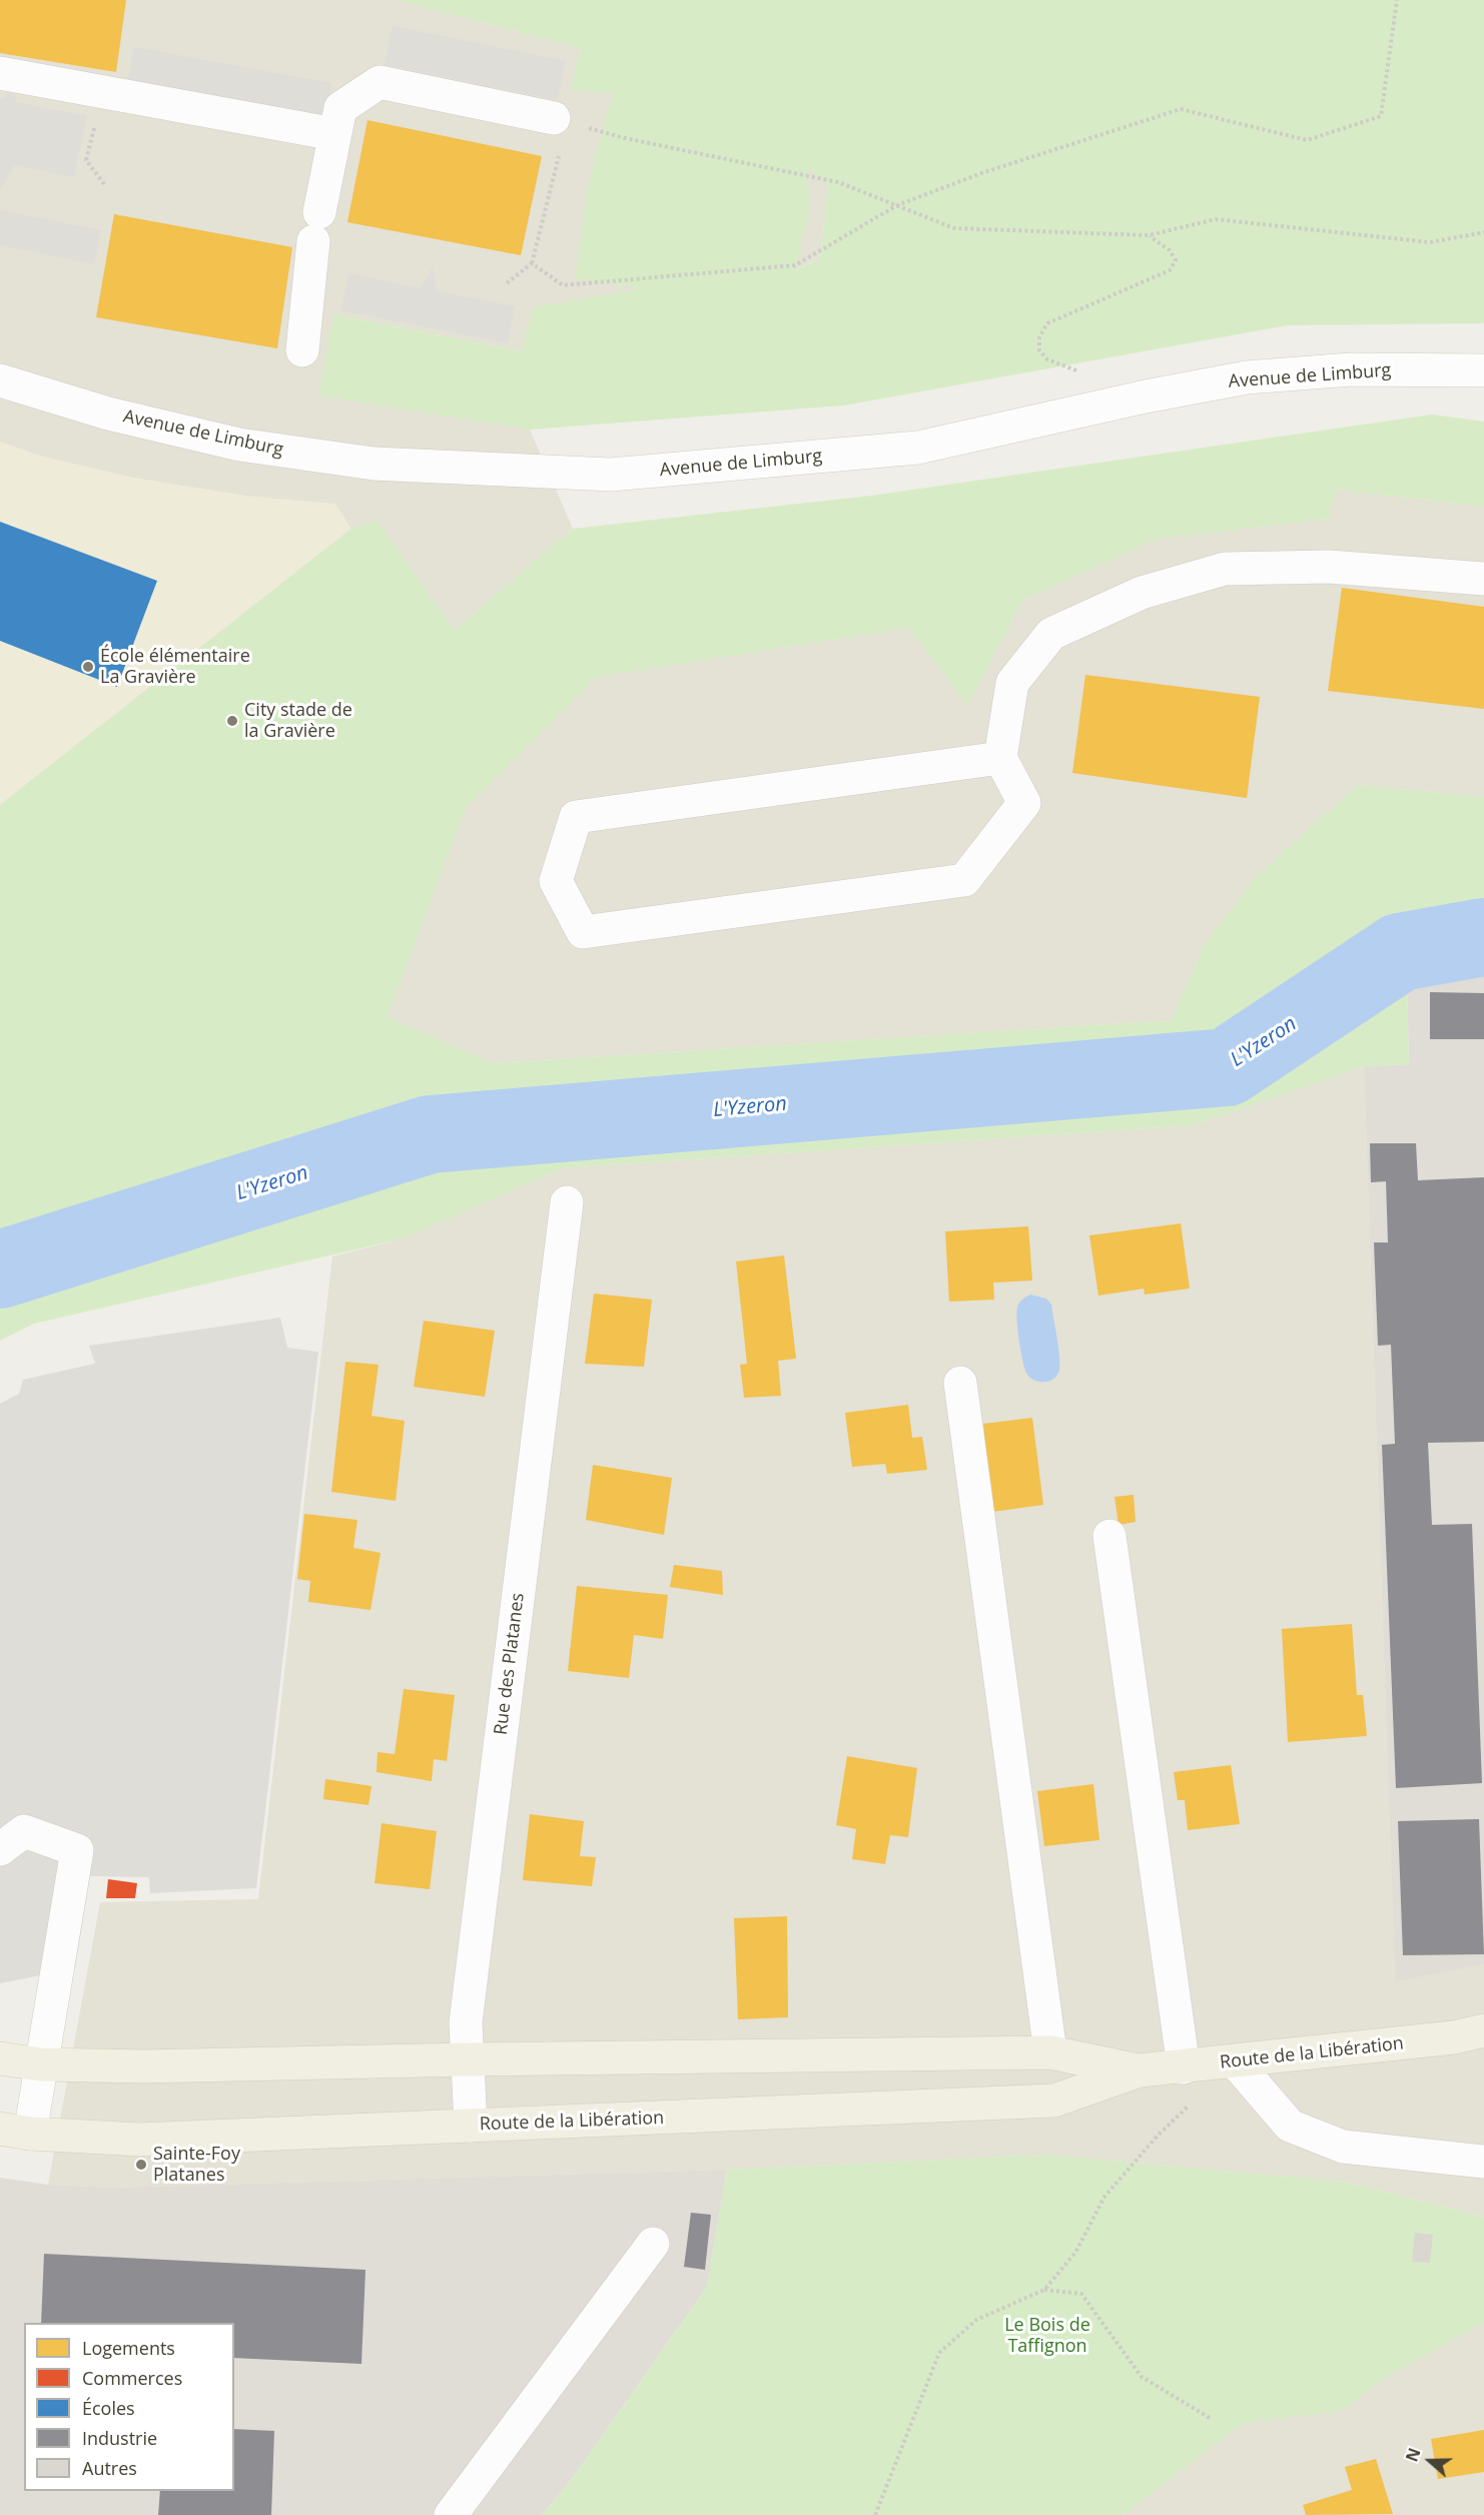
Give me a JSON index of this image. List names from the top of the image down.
{
  "streets": {
    "main road": ["Route de la Libération"],
    "street": ["Avenue de Limburg", "Rue des Platanes"]
  },
  "crossings": [
    ["Rue des Platanes", "Route de la Libération"]
  ],
  "water": ["L'Yzeron"],
  "parks": ["Le Bois de Taffignon"],
  "places": ["École élémentaire La Gravière", "City stade de la Gravière", "Sainte-Foy Platanes"],
  "legend": [
    "Logements",
    "Commerces",
    "Écoles",
    "Industrie",
    "Autres"
  ],
  "north": "left"
}
